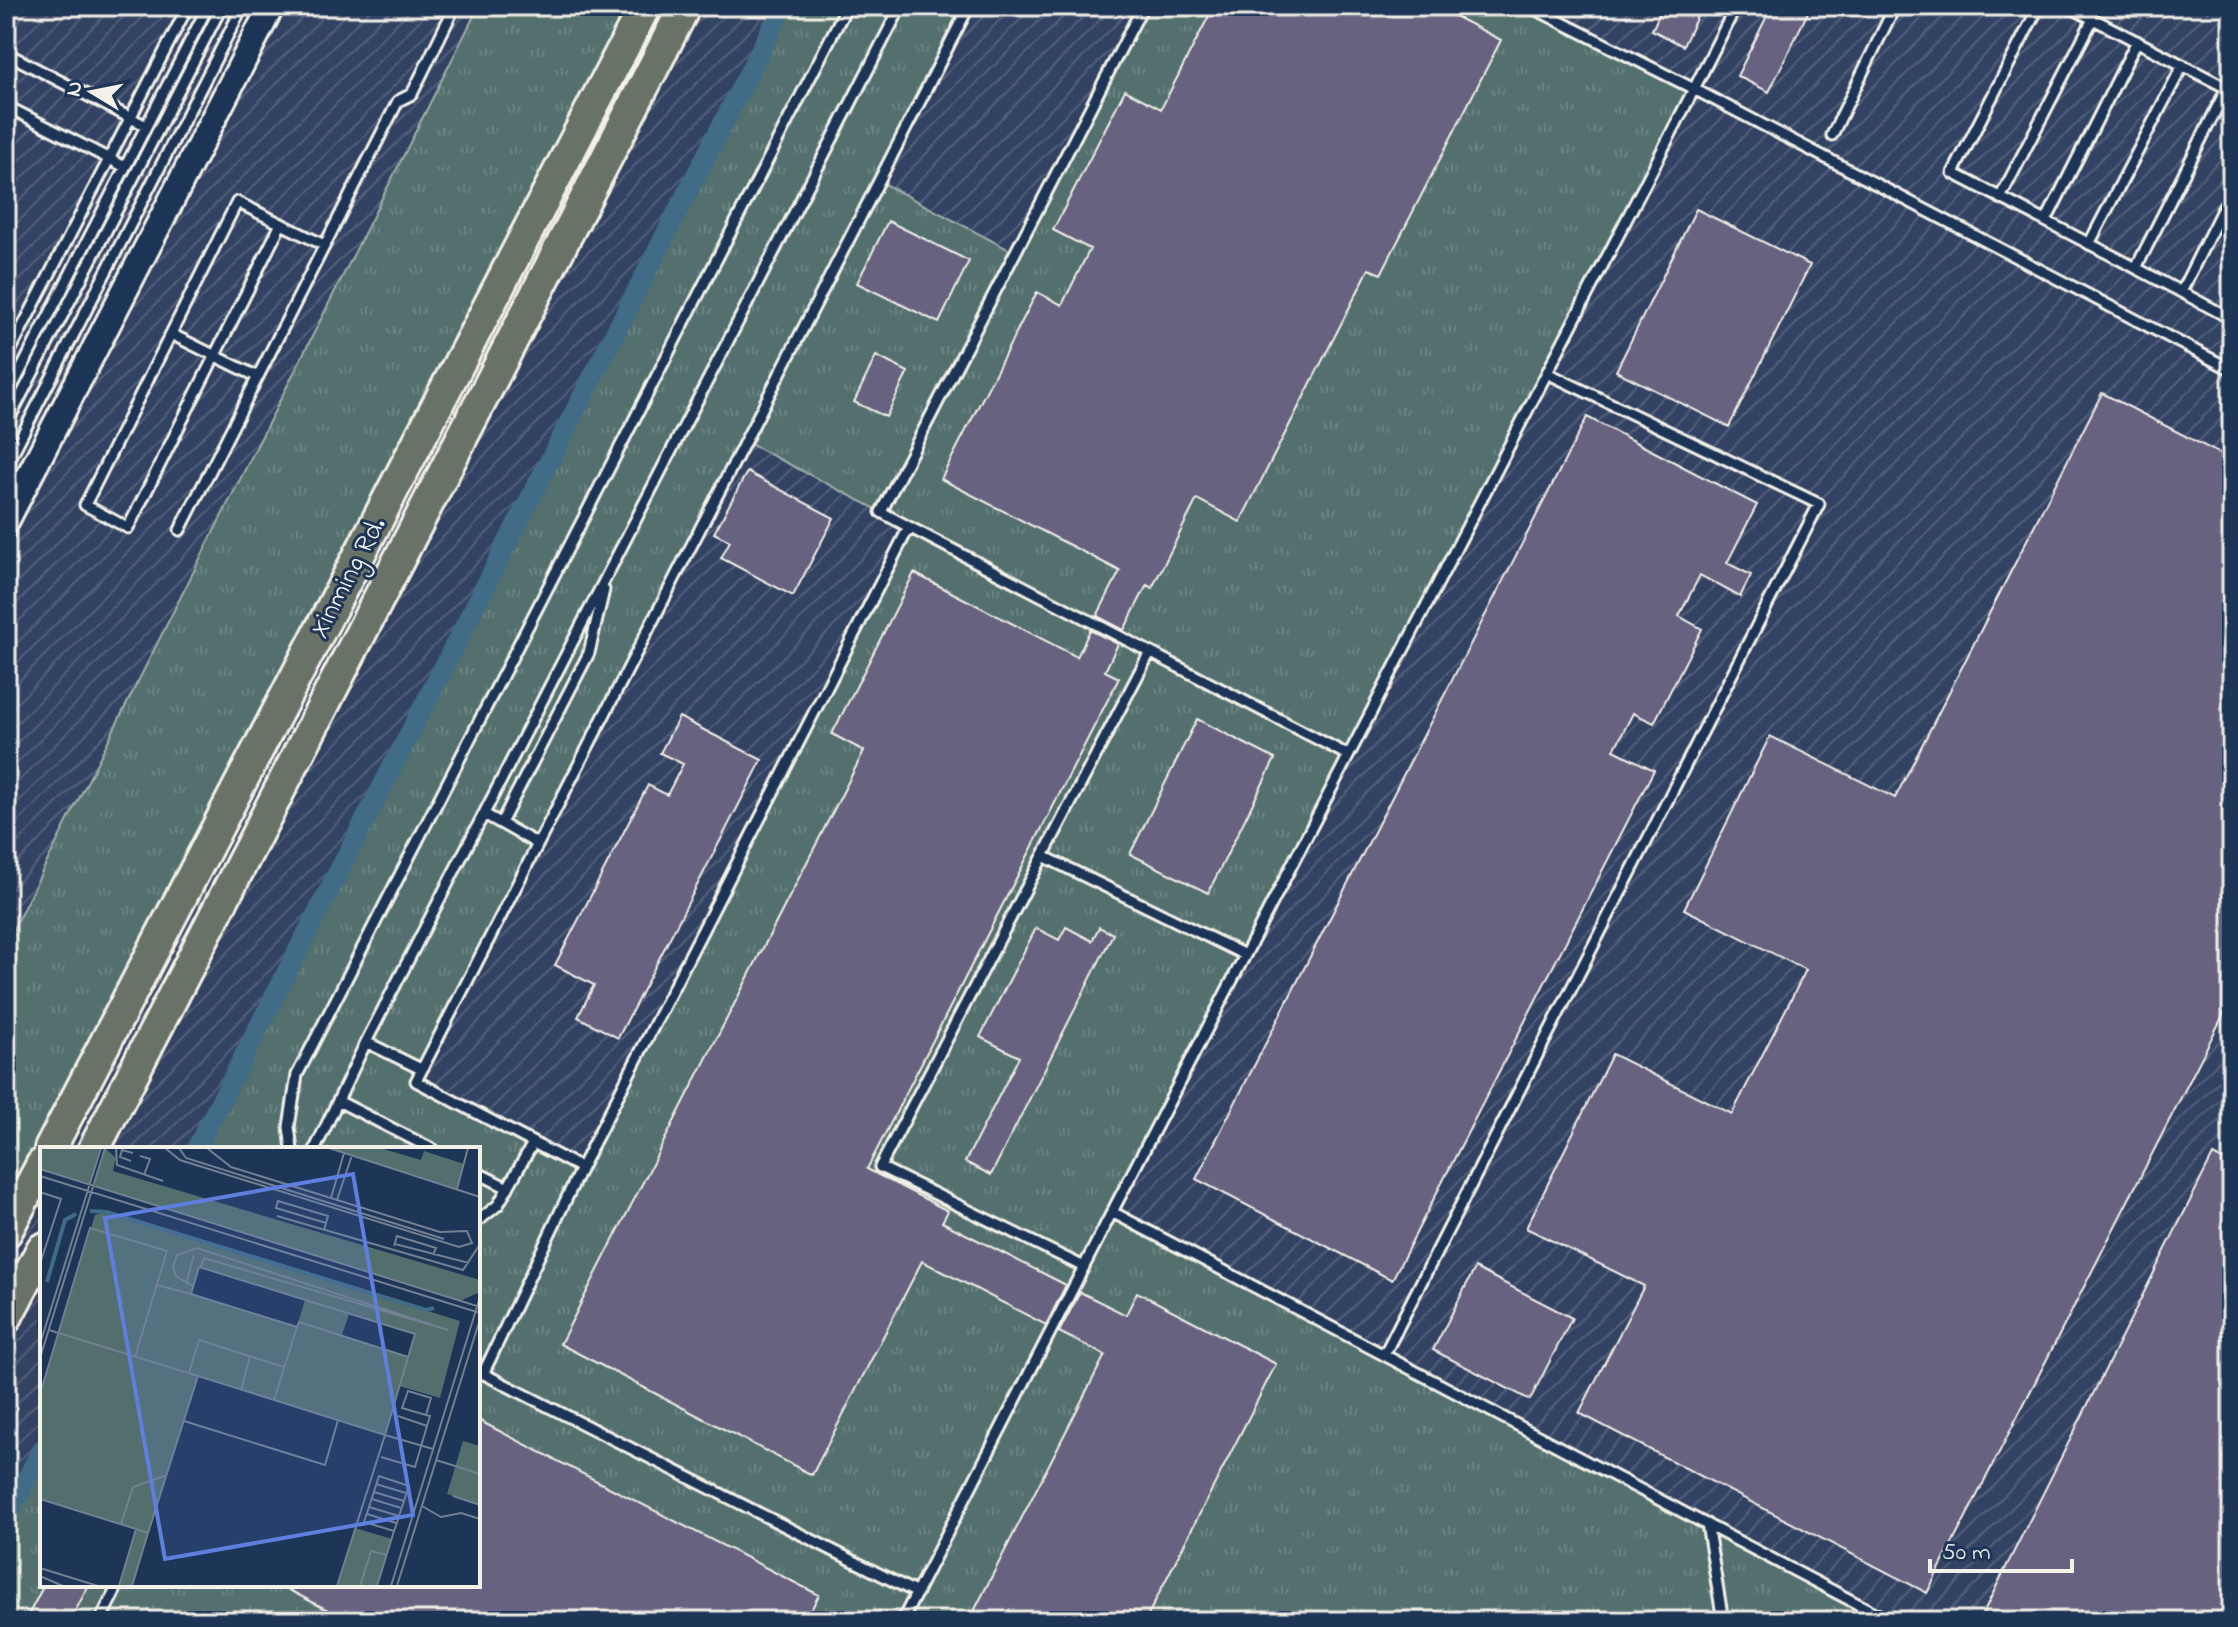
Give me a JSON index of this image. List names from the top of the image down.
{
  "streets": {
    "main road": ["Xinming Rd."]
  },
  "scale_bar": "50 m",
  "north": "left"
}
